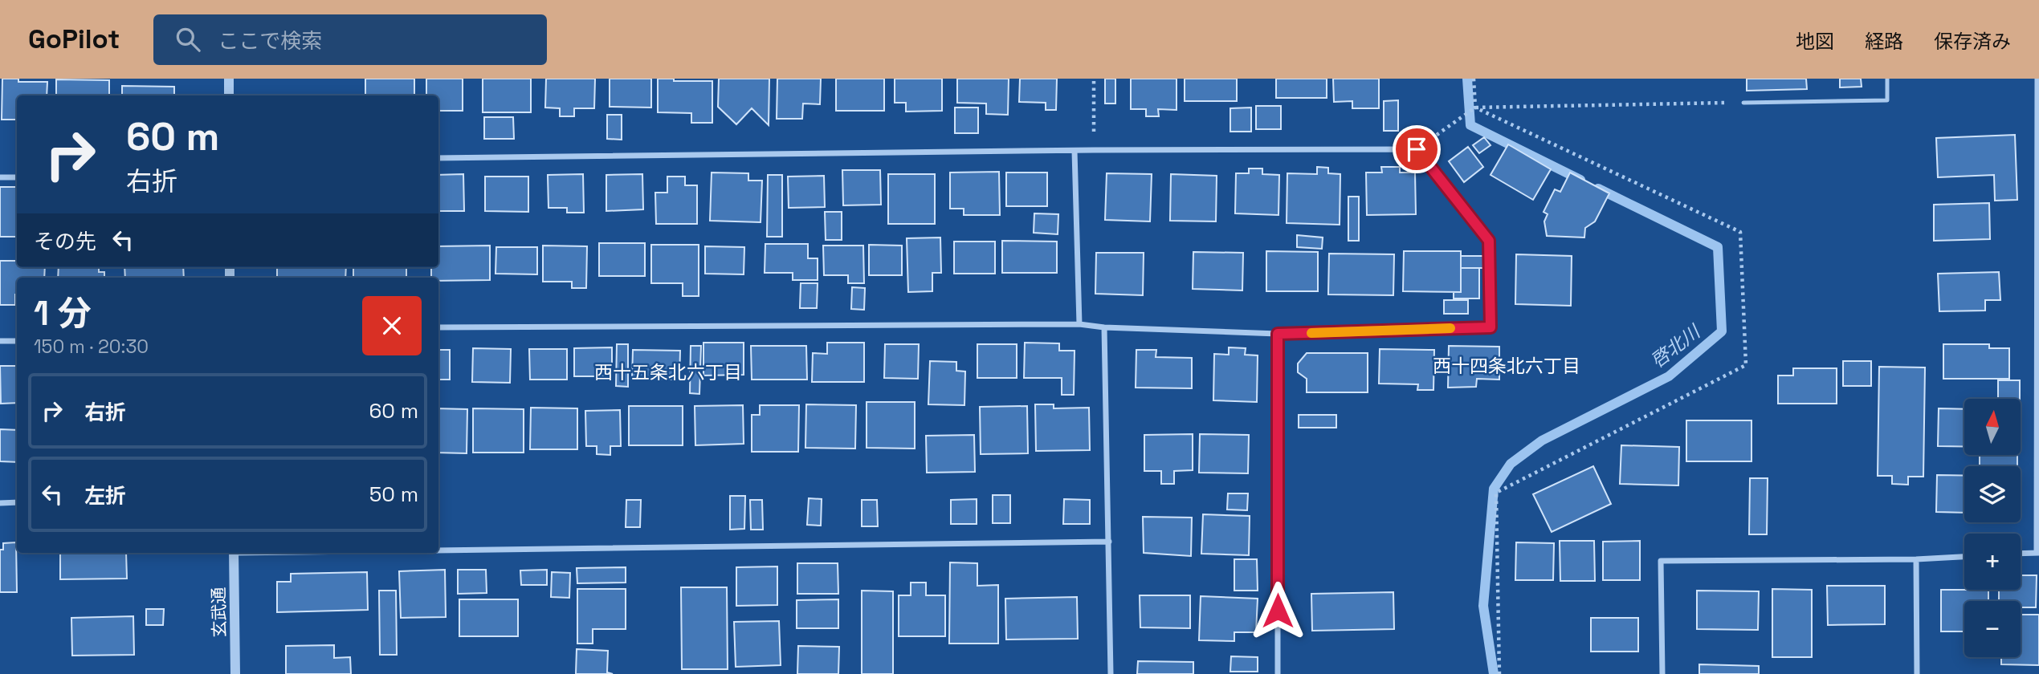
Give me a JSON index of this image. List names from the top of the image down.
{
  "streets": {
    "street": ["玄武通"]
  },
  "districts": ["西十四条北六丁目", "西十五条北六丁目"],
  "water": ["啓北川"],
  "north": "top",
  "page": {
    "header": "GoPilot",
    "search": "ここで検索",
    "nav": ["地図", "経路", "保存済み"],
    "turn": ["60 m", "右折"],
    "then": "その先",
    "heading": ["1 分", "150 m · 20:30"],
    "list": [
      {
        "name": "右折",
        "value": "60 m"
      },
      {
        "name": "左折",
        "value": "50 m"
      }
    ],
    "map_buttons": ["+", "−"]
  }
}
